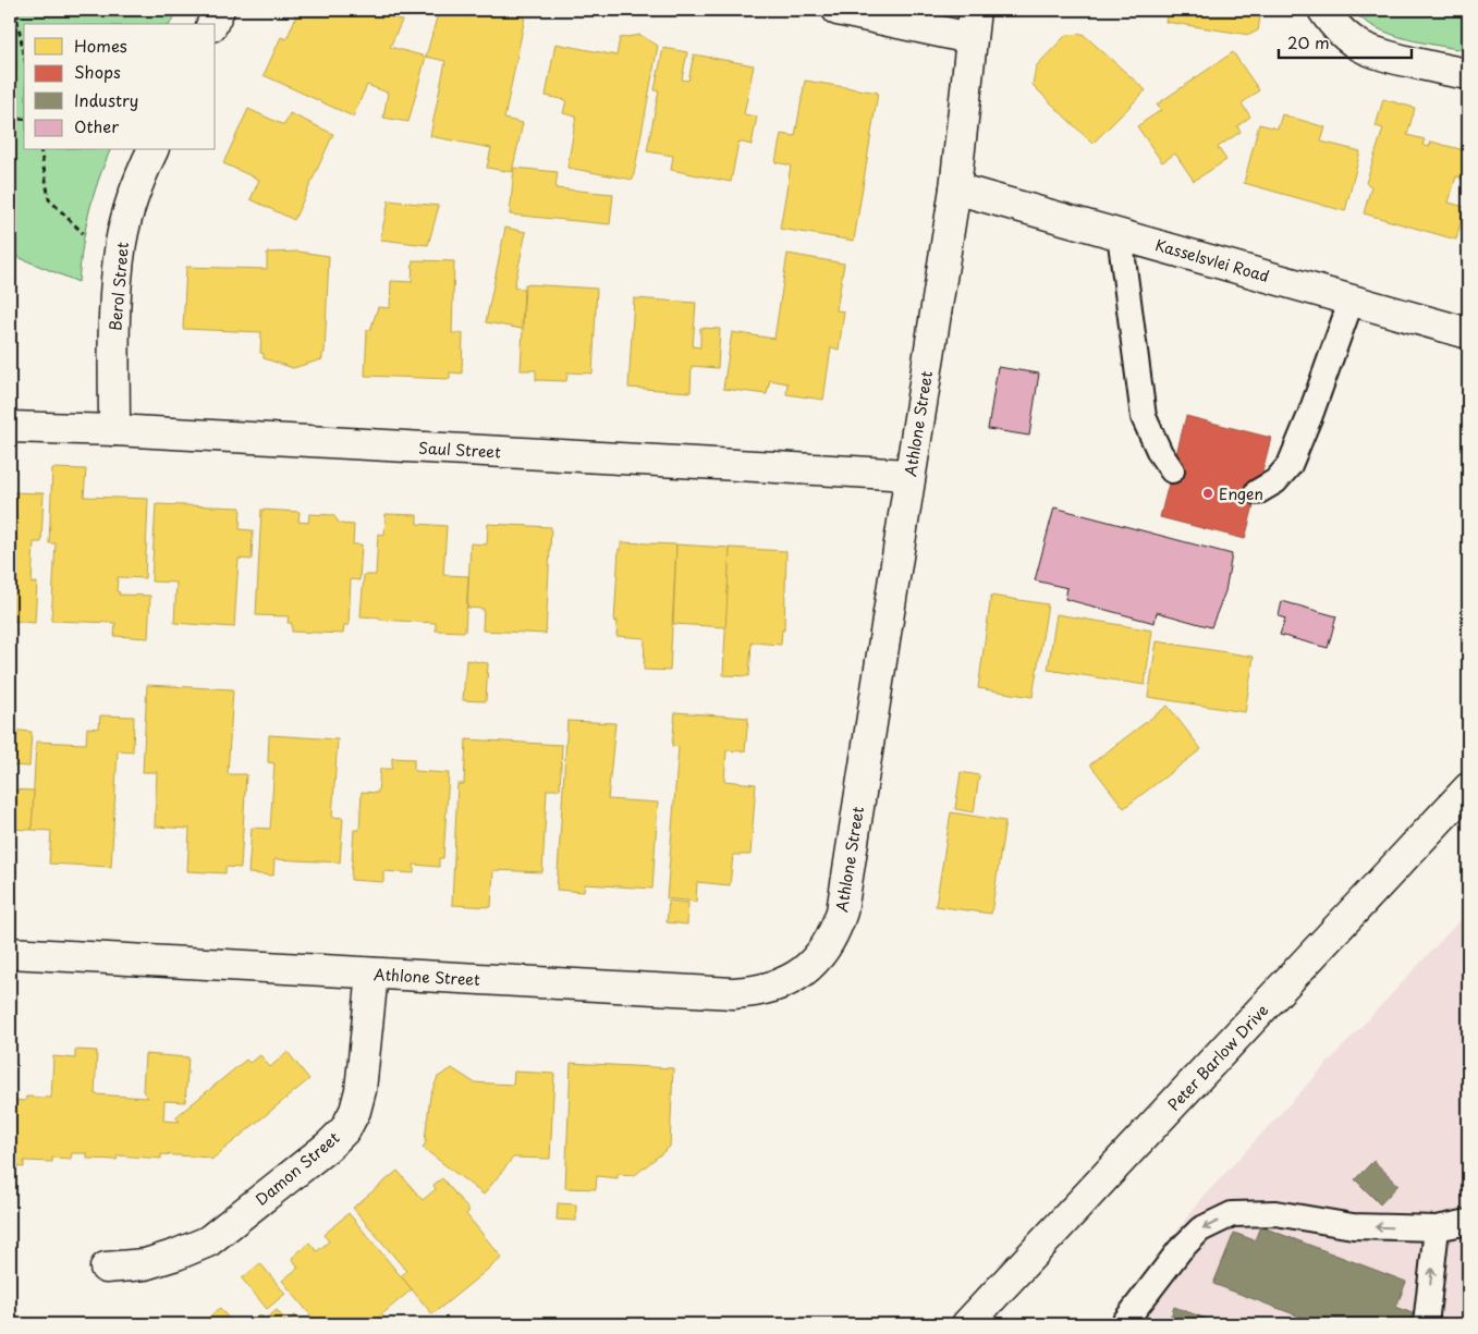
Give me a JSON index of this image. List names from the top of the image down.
{
  "streets": {
    "street": [
      "Kasselsvlei Road",
      "Berol Street",
      "Athlone Street",
      "Saul Street",
      "Peter Barlow Drive",
      "Damon Street"
    ]
  },
  "crossings": [
    ["Kasselsvlei Road", "Athlone Street"],
    ["Berol Street", "Saul Street"],
    ["Athlone Street", "Saul Street"],
    ["Athlone Street", "Damon Street"]
  ],
  "places": ["Engen"],
  "legend": [
    "Homes",
    "Shops",
    "Industry",
    "Other"
  ],
  "scale_bar": "20 m"
}
